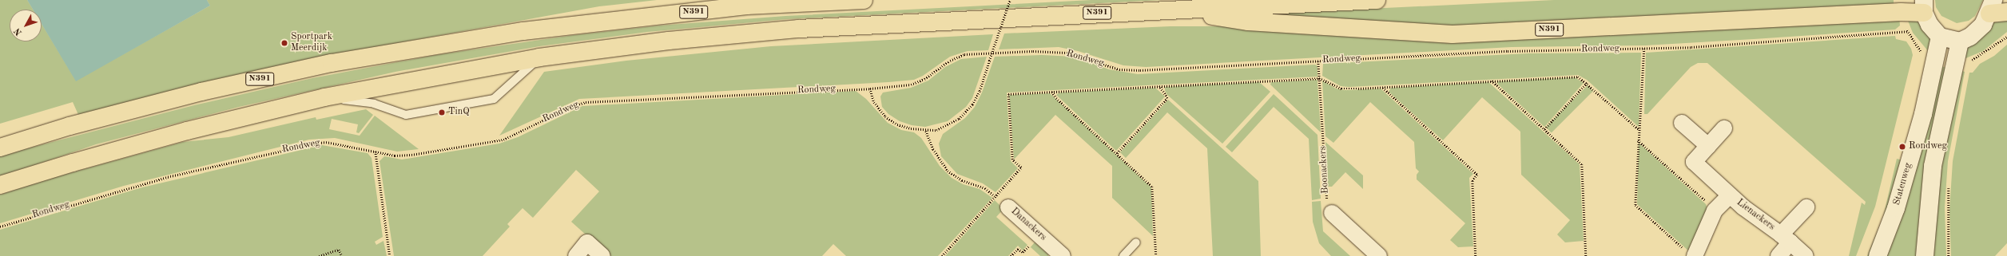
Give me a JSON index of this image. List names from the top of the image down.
{
  "streets": {
    "main road": ["N391"],
    "street": ["Statenweg", "Lienackers", "Danackers"],
    "path": ["Rondweg", "Boonackers"]
  },
  "crossings": [
    ["Rondweg", "Boonackers"]
  ],
  "places": ["Sportpark Meerdijk", "TinQ", "Rondweg"],
  "north": "bottom left"
}
